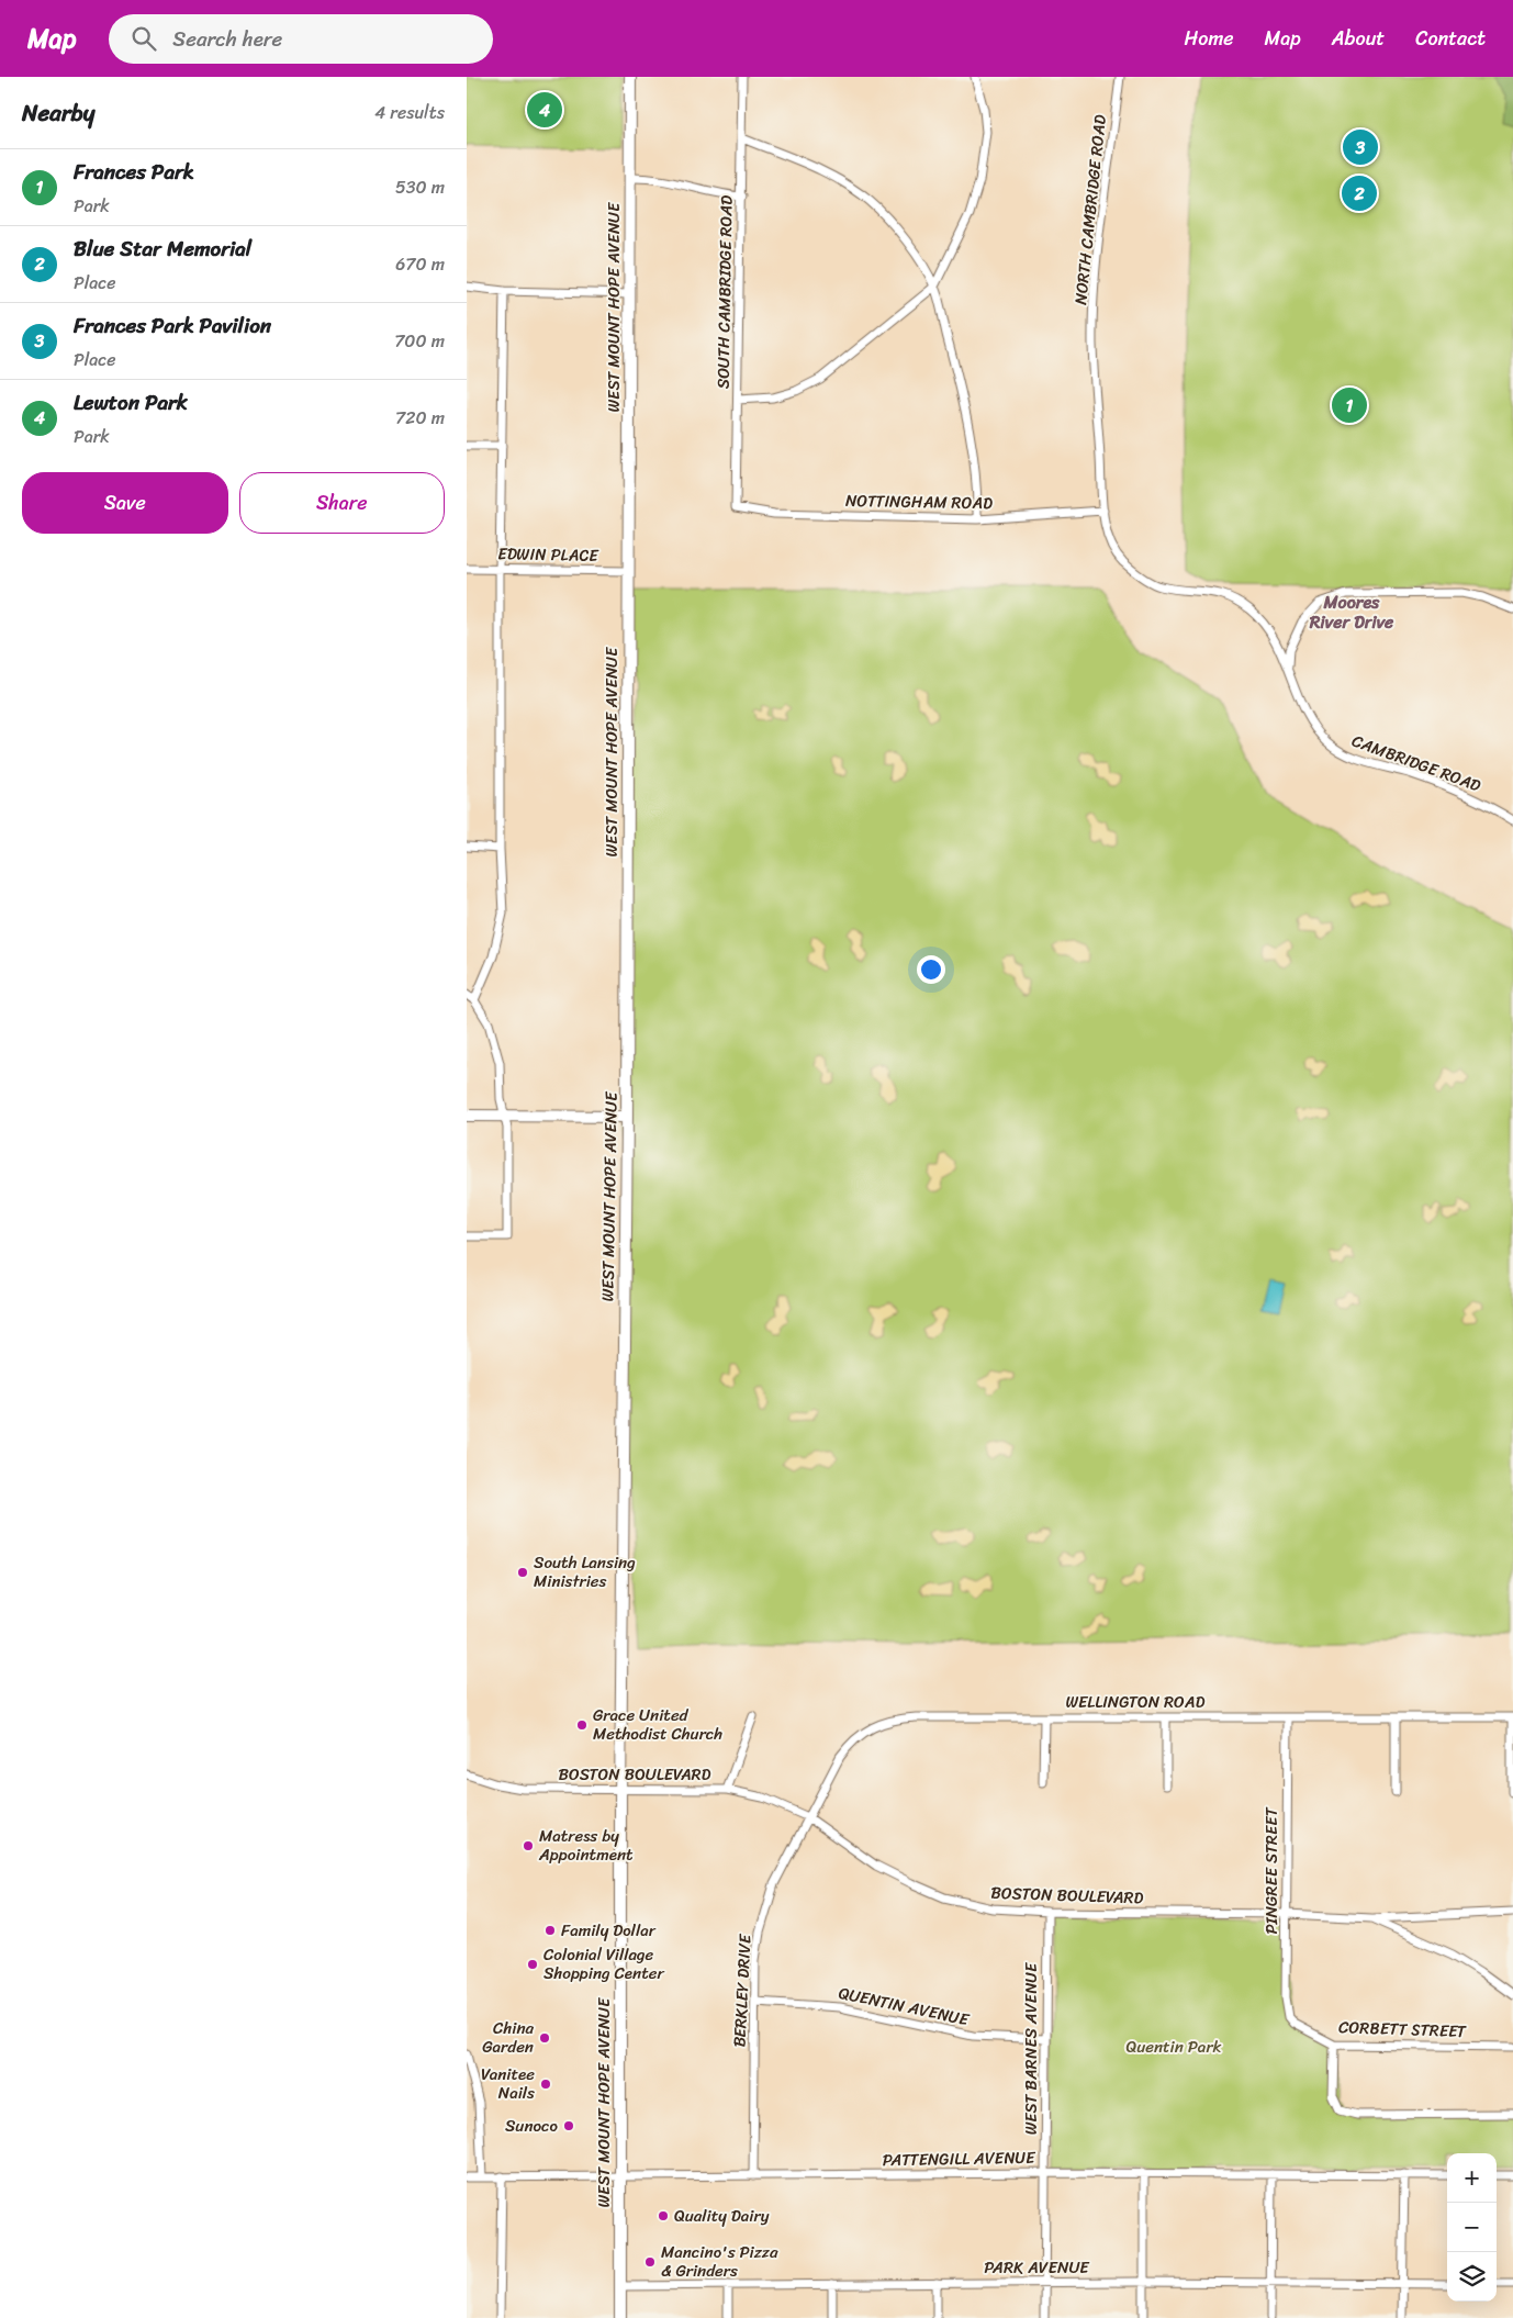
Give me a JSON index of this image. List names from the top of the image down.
{
  "streets": {
    "street": [
      "NORTH CAMBRIDGE ROAD",
      "SOUTH CAMBRIDGE ROAD",
      "WEST MOUNT HOPE AVENUE",
      "NOTTINGHAM ROAD",
      "EDWIN PLACE",
      "CAMBRIDGE ROAD",
      "WELLINGTON ROAD",
      "BOSTON BOULEVARD",
      "PINGREE STREET",
      "BERKLEY DRIVE",
      "QUENTIN AVENUE",
      "CORBETT STREET",
      "WEST BARNES AVENUE",
      "PATTENGILL AVENUE",
      "PARK AVENUE"
    ]
  },
  "crossings": [
    ["NORTH CAMBRIDGE ROAD", "NOTTINGHAM ROAD"],
    ["NORTH CAMBRIDGE ROAD", "CAMBRIDGE ROAD"],
    ["SOUTH CAMBRIDGE ROAD", "NOTTINGHAM ROAD"],
    ["WEST MOUNT HOPE AVENUE", "EDWIN PLACE"],
    ["WEST MOUNT HOPE AVENUE", "BOSTON BOULEVARD"],
    ["WEST MOUNT HOPE AVENUE", "PATTENGILL AVENUE"],
    ["WEST MOUNT HOPE AVENUE", "PARK AVENUE"],
    ["WELLINGTON ROAD", "BOSTON BOULEVARD"],
    ["WELLINGTON ROAD", "PINGREE STREET"],
    ["WELLINGTON ROAD", "BERKLEY DRIVE"],
    ["BOSTON BOULEVARD", "PINGREE STREET"],
    ["BOSTON BOULEVARD", "BERKLEY DRIVE"],
    ["BOSTON BOULEVARD", "WEST BARNES AVENUE"],
    ["PINGREE STREET", "CORBETT STREET"],
    ["BERKLEY DRIVE", "QUENTIN AVENUE"],
    ["BERKLEY DRIVE", "PATTENGILL AVENUE"],
    ["QUENTIN AVENUE", "WEST BARNES AVENUE"],
    ["WEST BARNES AVENUE", "PATTENGILL AVENUE"],
    ["WEST BARNES AVENUE", "PARK AVENUE"]
  ],
  "districts": ["Moores River Drive"],
  "parks": ["Quentin Park"],
  "places": [
    "South Lansing Ministries",
    "Grace United Methodist Church",
    "Matress by Appointment",
    "Family Dollar",
    "Colonial Village Shopping Center",
    "China Garden",
    "Vanitee Nails",
    "Sunoco",
    "Quality Dairy",
    "Mancino's Pizza & Grinders"
  ],
  "page": {
    "header": "Map",
    "search": "Search here",
    "nav": [
      "Home",
      "Map",
      "About",
      "Contact"
    ],
    "heading": ["Nearby", "4 results"],
    "pins": [
      "4",
      "3",
      "2",
      "1"
    ],
    "list": [
      {
        "mark": "1",
        "name": "Frances Park",
        "note": "Park",
        "value": "530 m"
      },
      {
        "mark": "2",
        "name": "Blue Star Memorial",
        "note": "Place",
        "value": "670 m"
      },
      {
        "mark": "3",
        "name": "Frances Park Pavilion",
        "note": "Place",
        "value": "700 m"
      },
      {
        "mark": "4",
        "name": "Lewton Park",
        "note": "Park",
        "value": "720 m"
      }
    ],
    "buttons": ["Save", "Share"],
    "map_buttons": ["+", "−"]
  }
}
